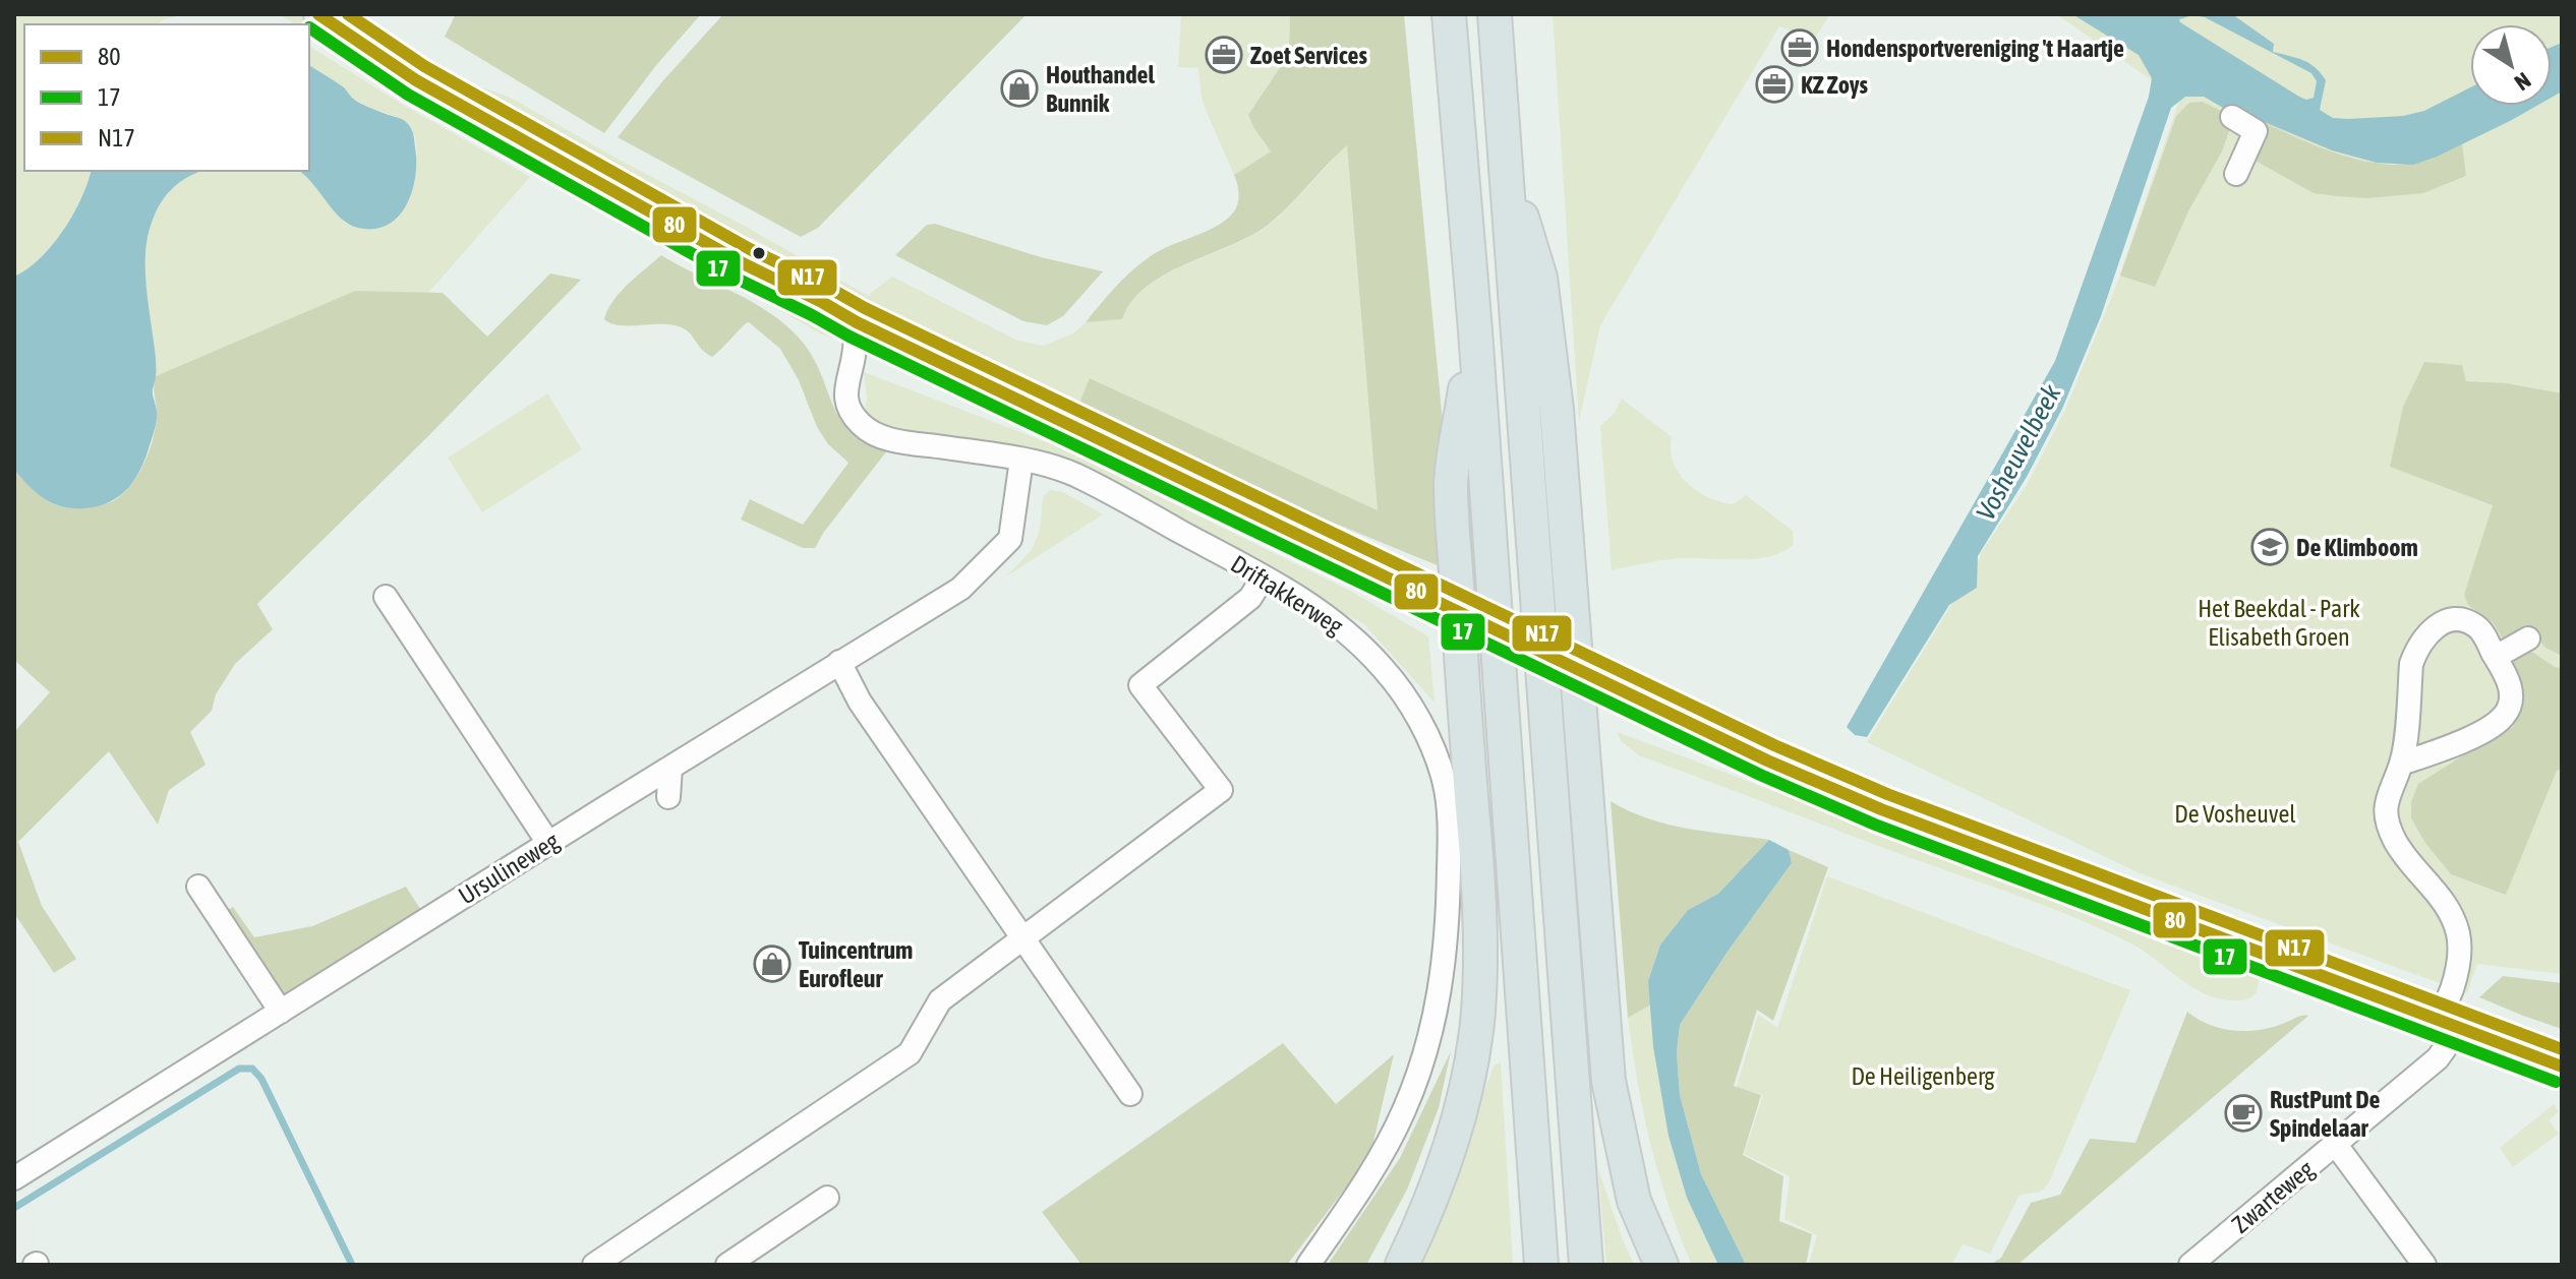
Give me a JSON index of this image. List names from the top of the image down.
{
  "streets": {
    "street": ["Driftakkerweg", "Ursulineweg", "Zwarteweg"]
  },
  "crossings": [
    ["Driftakkerweg", "Ursulineweg"]
  ],
  "water": ["Vosheuvelbeek"],
  "parks": ["Het Beekdal - Park Elisabeth Groen", "De Vosheuvel", "De Heiligenberg"],
  "places": {
    "office": ["Hondensportvereniging 't Haartje", "Zoet Services", "KZ Zoys"],
    "shop": ["Houthandel Bunnik", "Tuincentrum Eurofleur"],
    "school or university": ["De Klimboom"],
    "cafe": ["RustPunt De Spindelaar"]
  },
  "lines": ["transit line 80", "transit line N17", "transit line 17"],
  "legend": ["80", "17", "N17"],
  "north": "bottom right"
}
